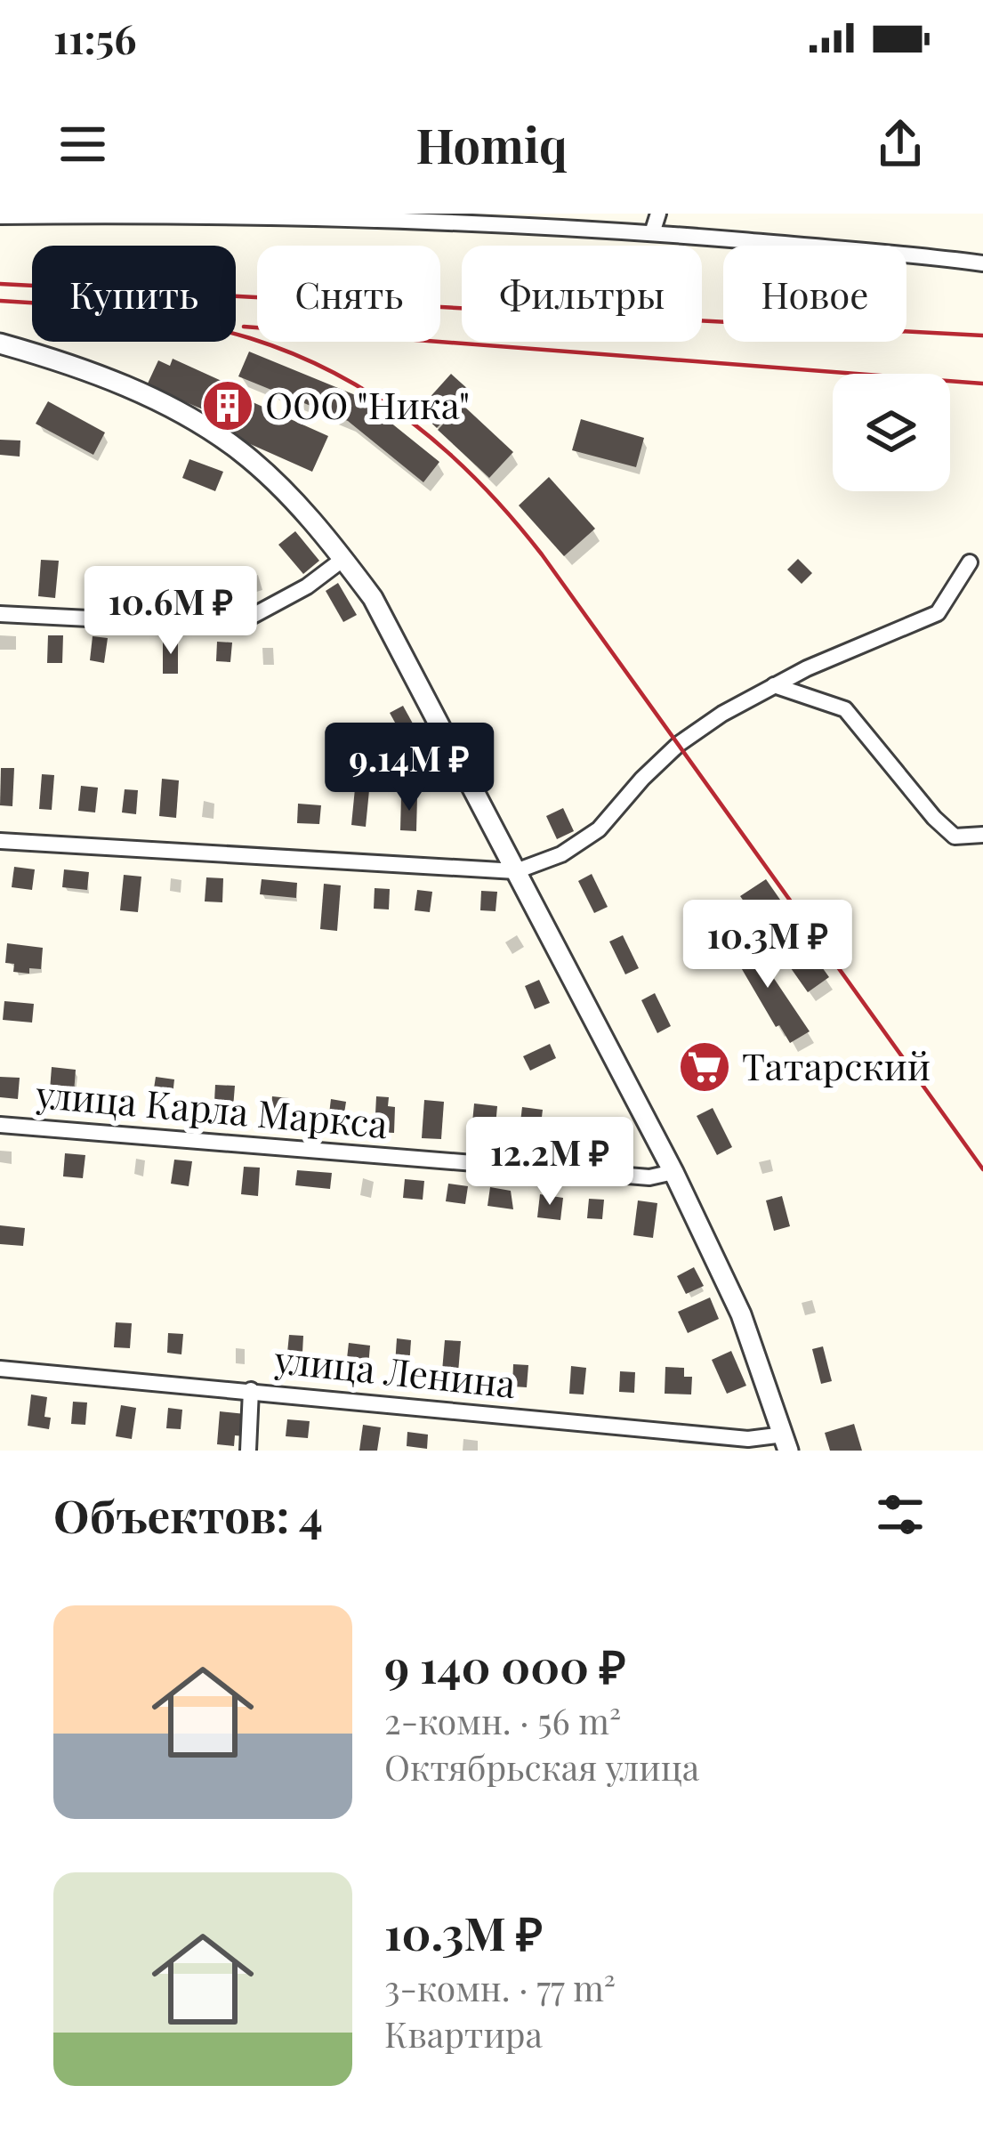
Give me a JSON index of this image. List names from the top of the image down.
{
  "streets": {
    "street": ["улица Карла Маркса", "улица Ленина"]
  },
  "places": {
    "building": ["ООО \"Ника\""],
    "supermarket": ["Татарский"]
  },
  "page": {
    "status": "11:56",
    "header": "Homiq",
    "chip": [
      "Купить",
      "Снять",
      "Фильтры",
      "Новое"
    ],
    "price": [
      "10.6M ₽",
      "9.14M ₽",
      "10.3M ₽",
      "12.2M ₽"
    ],
    "heading": "Объектов: 4",
    "list": [
      {
        "name": "9 140 000 ₽",
        "note": "2-комн. · 56 m² · Октябрьская улица"
      },
      {
        "name": "10.3M ₽",
        "note": "3-комн. · 77 m² · Квартира"
      }
    ]
  }
}
